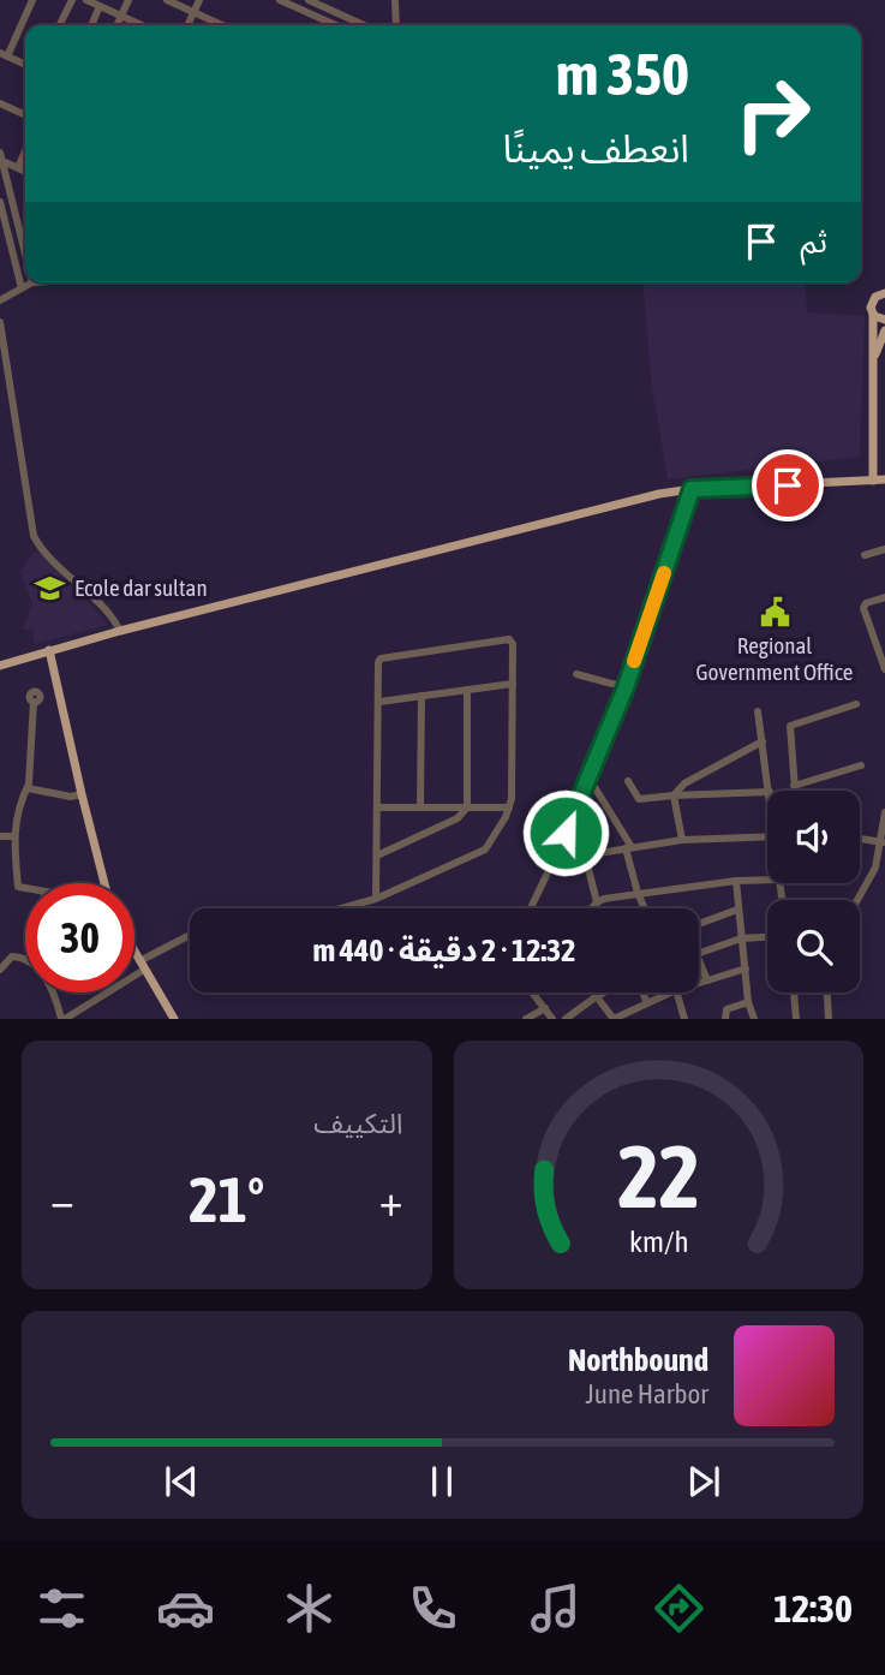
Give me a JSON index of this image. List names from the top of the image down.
{
  "places": {
    "school or university": ["Ecole dar sultan"],
    "public building": ["Regional Government Office"]
  },
  "page": {
    "turn": ["350 m", "انعطف يمينًا"],
    "then": "ثم",
    "limit": "30",
    "trip": "12:32 · 2 دقيقة · 440 m",
    "tile": "التكييف",
    "heat": ["−", "21°", "+"],
    "song": ["Northbound", "June Harbor"],
    "tabs": "12:30",
    "gauge": ["22", "km/h"]
  }
}
